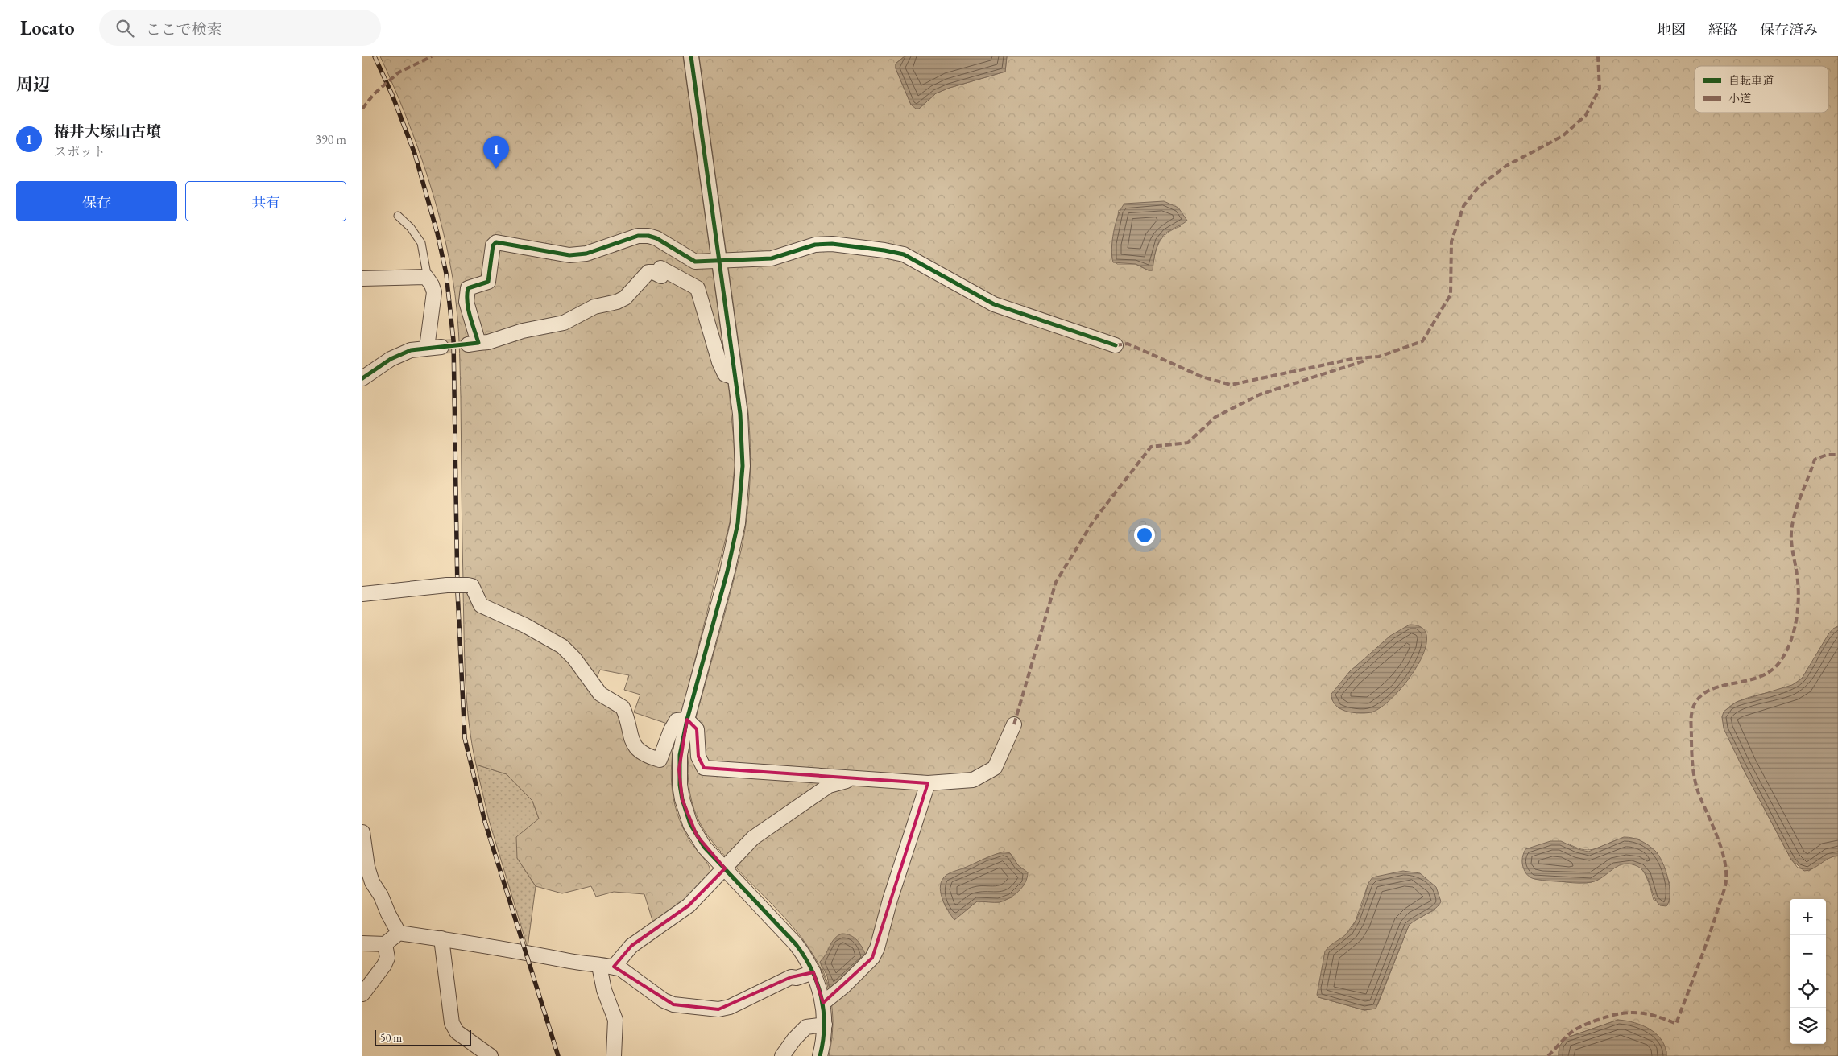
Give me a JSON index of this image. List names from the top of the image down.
{
  "legend": ["自転車道", "小道"],
  "scale_bar": "50 m",
  "page": {
    "header": "Locato",
    "search": "ここで検索",
    "nav": ["地図", "経路", "保存済み"],
    "heading": "周辺",
    "list": [
      {
        "mark": "1",
        "name": "椿井大塚山古墳",
        "note": "スポット",
        "value": "390 m"
      }
    ],
    "pins": "1",
    "buttons": ["保存", "共有"],
    "map_buttons": ["+", "−"],
    "scale": "50 m"
  }
}
